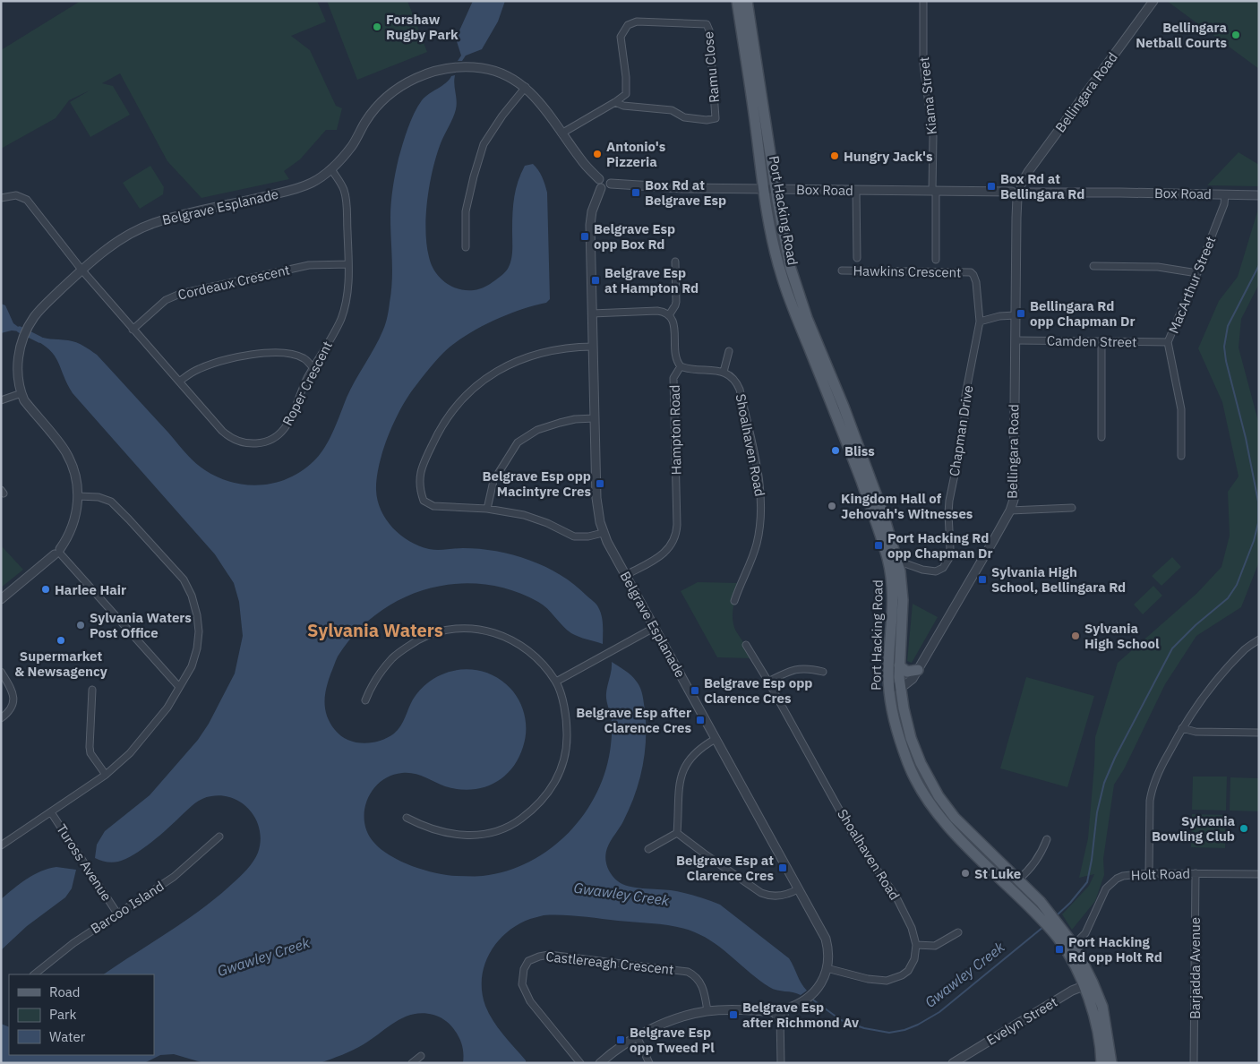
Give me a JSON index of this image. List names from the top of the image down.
{
  "streets": {
    "main road": ["Port Hacking Road"],
    "street": [
      "Ramu Close",
      "Bellingara Road",
      "Kiama Street",
      "Box Road",
      "Belgrave Esplanade",
      "Hawkins Crescent",
      "Cordeaux Crescent",
      "MacArthur Street",
      "Camden Street",
      "Roper Crescent",
      "Hampton Road",
      "Chapman Drive",
      "Shoalhaven Road",
      "Tuross Avenue",
      "Holt Road",
      "Barcoo Island",
      "Castlereagh Crescent",
      "Barjadda Avenue",
      "Evelyn Street"
    ]
  },
  "crossings": [
    ["Ramu Close", "Belgrave Esplanade"],
    ["Bellingara Road", "Box Road"],
    ["Bellingara Road", "Port Hacking Road"],
    ["Bellingara Road", "Camden Street"],
    ["Kiama Street", "Box Road"],
    ["Box Road", "Belgrave Esplanade"],
    ["Box Road", "Port Hacking Road"],
    ["Box Road", "MacArthur Street"],
    ["Belgrave Esplanade", "Roper Crescent"],
    ["Belgrave Esplanade", "Hampton Road"],
    ["Port Hacking Road", "Chapman Drive"],
    ["Port Hacking Road", "Holt Road"],
    ["Port Hacking Road", "Evelyn Street"],
    ["Hawkins Crescent", "Chapman Drive"],
    ["Cordeaux Crescent", "Roper Crescent"],
    ["MacArthur Street", "Camden Street"],
    ["Tuross Avenue", "Barcoo Island"],
    ["Holt Road", "Barjadda Avenue"]
  ],
  "districts": ["Sylvania Waters"],
  "water": ["Gwawley Creek"],
  "places": {
    "other": [
      "Forshaw Rugby Park",
      "Bellingara Netball Courts",
      "Antonio's Pizzeria",
      "Hungry Jack's",
      "Bliss",
      "Kingdom Hall of Jehovah's Witnesses",
      "Harlee Hair",
      "Sylvania Waters Post Office",
      "Sylvania High School",
      "Supermarket & Newsagency",
      "Sylvania Bowling Club",
      "St Luke"
    ],
    "transit": [
      "Box Rd at Bellingara Rd",
      "Box Rd at Belgrave Esp",
      "Belgrave Esp opp Box Rd",
      "Belgrave Esp at Hampton Rd",
      "Bellingara Rd opp Chapman Dr",
      "Belgrave Esp opp Macintyre Cres",
      "Port Hacking Rd opp Chapman Dr",
      "Sylvania High School, Bellingara Rd",
      "Belgrave Esp opp Clarence Cres",
      "Belgrave Esp after Clarence Cres",
      "Belgrave Esp at Clarence Cres",
      "Port Hacking Rd opp Holt Rd",
      "Belgrave Esp after Richmond Av",
      "Belgrave Esp opp Tweed Pl"
    ]
  },
  "legend": ["Road", "Park", "Water"]
}
